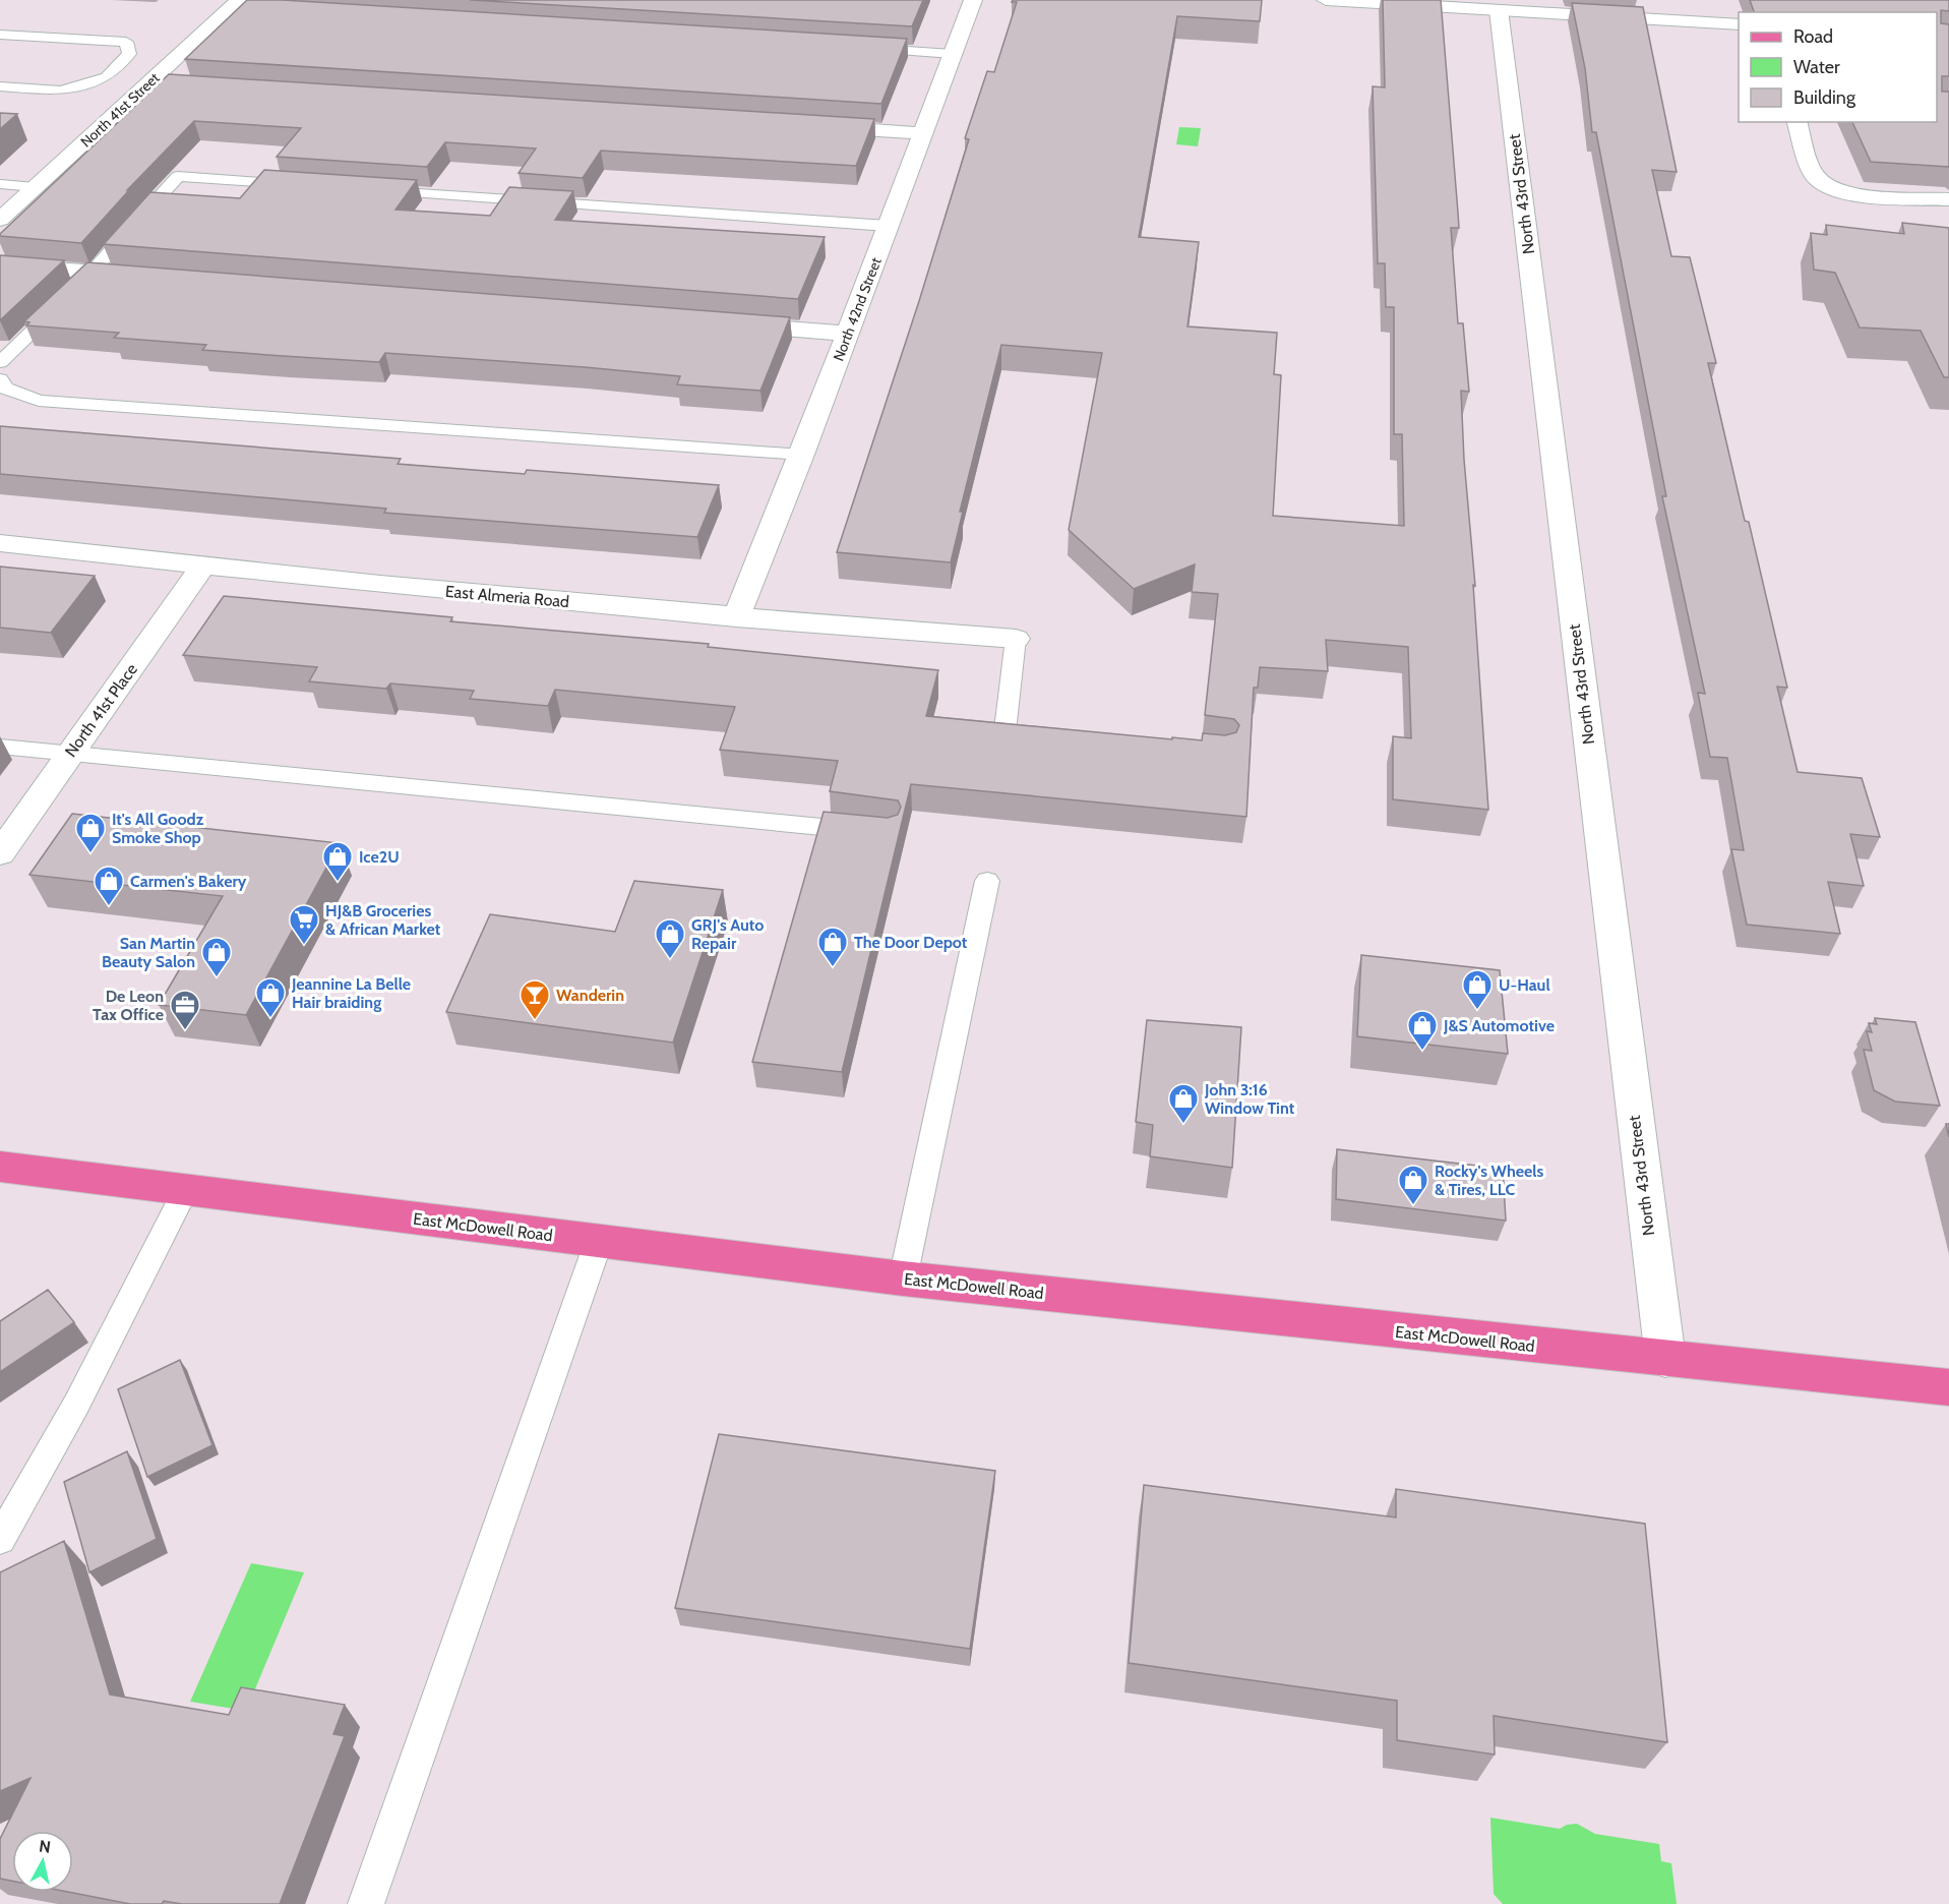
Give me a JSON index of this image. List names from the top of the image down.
{
  "streets": {
    "main road": ["East McDowell Road"],
    "street": [
      "North 41st Street",
      "North 43rd Street",
      "North 42nd Street",
      "East Almeria Road",
      "North 41st Place"
    ]
  },
  "crossings": [
    ["North 43rd Street", "East McDowell Road"],
    ["North 42nd Street", "East Almeria Road"],
    ["East Almeria Road", "North 41st Place"]
  ],
  "places": {
    "shop": [
      "It's All Goodz Smoke Shop",
      "Ice2U",
      "Carmen's Bakery",
      "GRJ's Auto Repair",
      "The Door Depot",
      "San Martin Beauty Salon",
      "U-Haul",
      "Jeannine La Belle Hair braiding",
      "J&S Automotive",
      "John 3:16 Window Tint",
      "Rocky's Wheels & Tires, LLC"
    ],
    "supermarket": ["HJ&B Groceries & African Market"],
    "bar": ["Wanderin"],
    "office": ["De Leon Tax Office"]
  },
  "legend": ["Road", "Water", "Building"],
  "north": "top"
}
